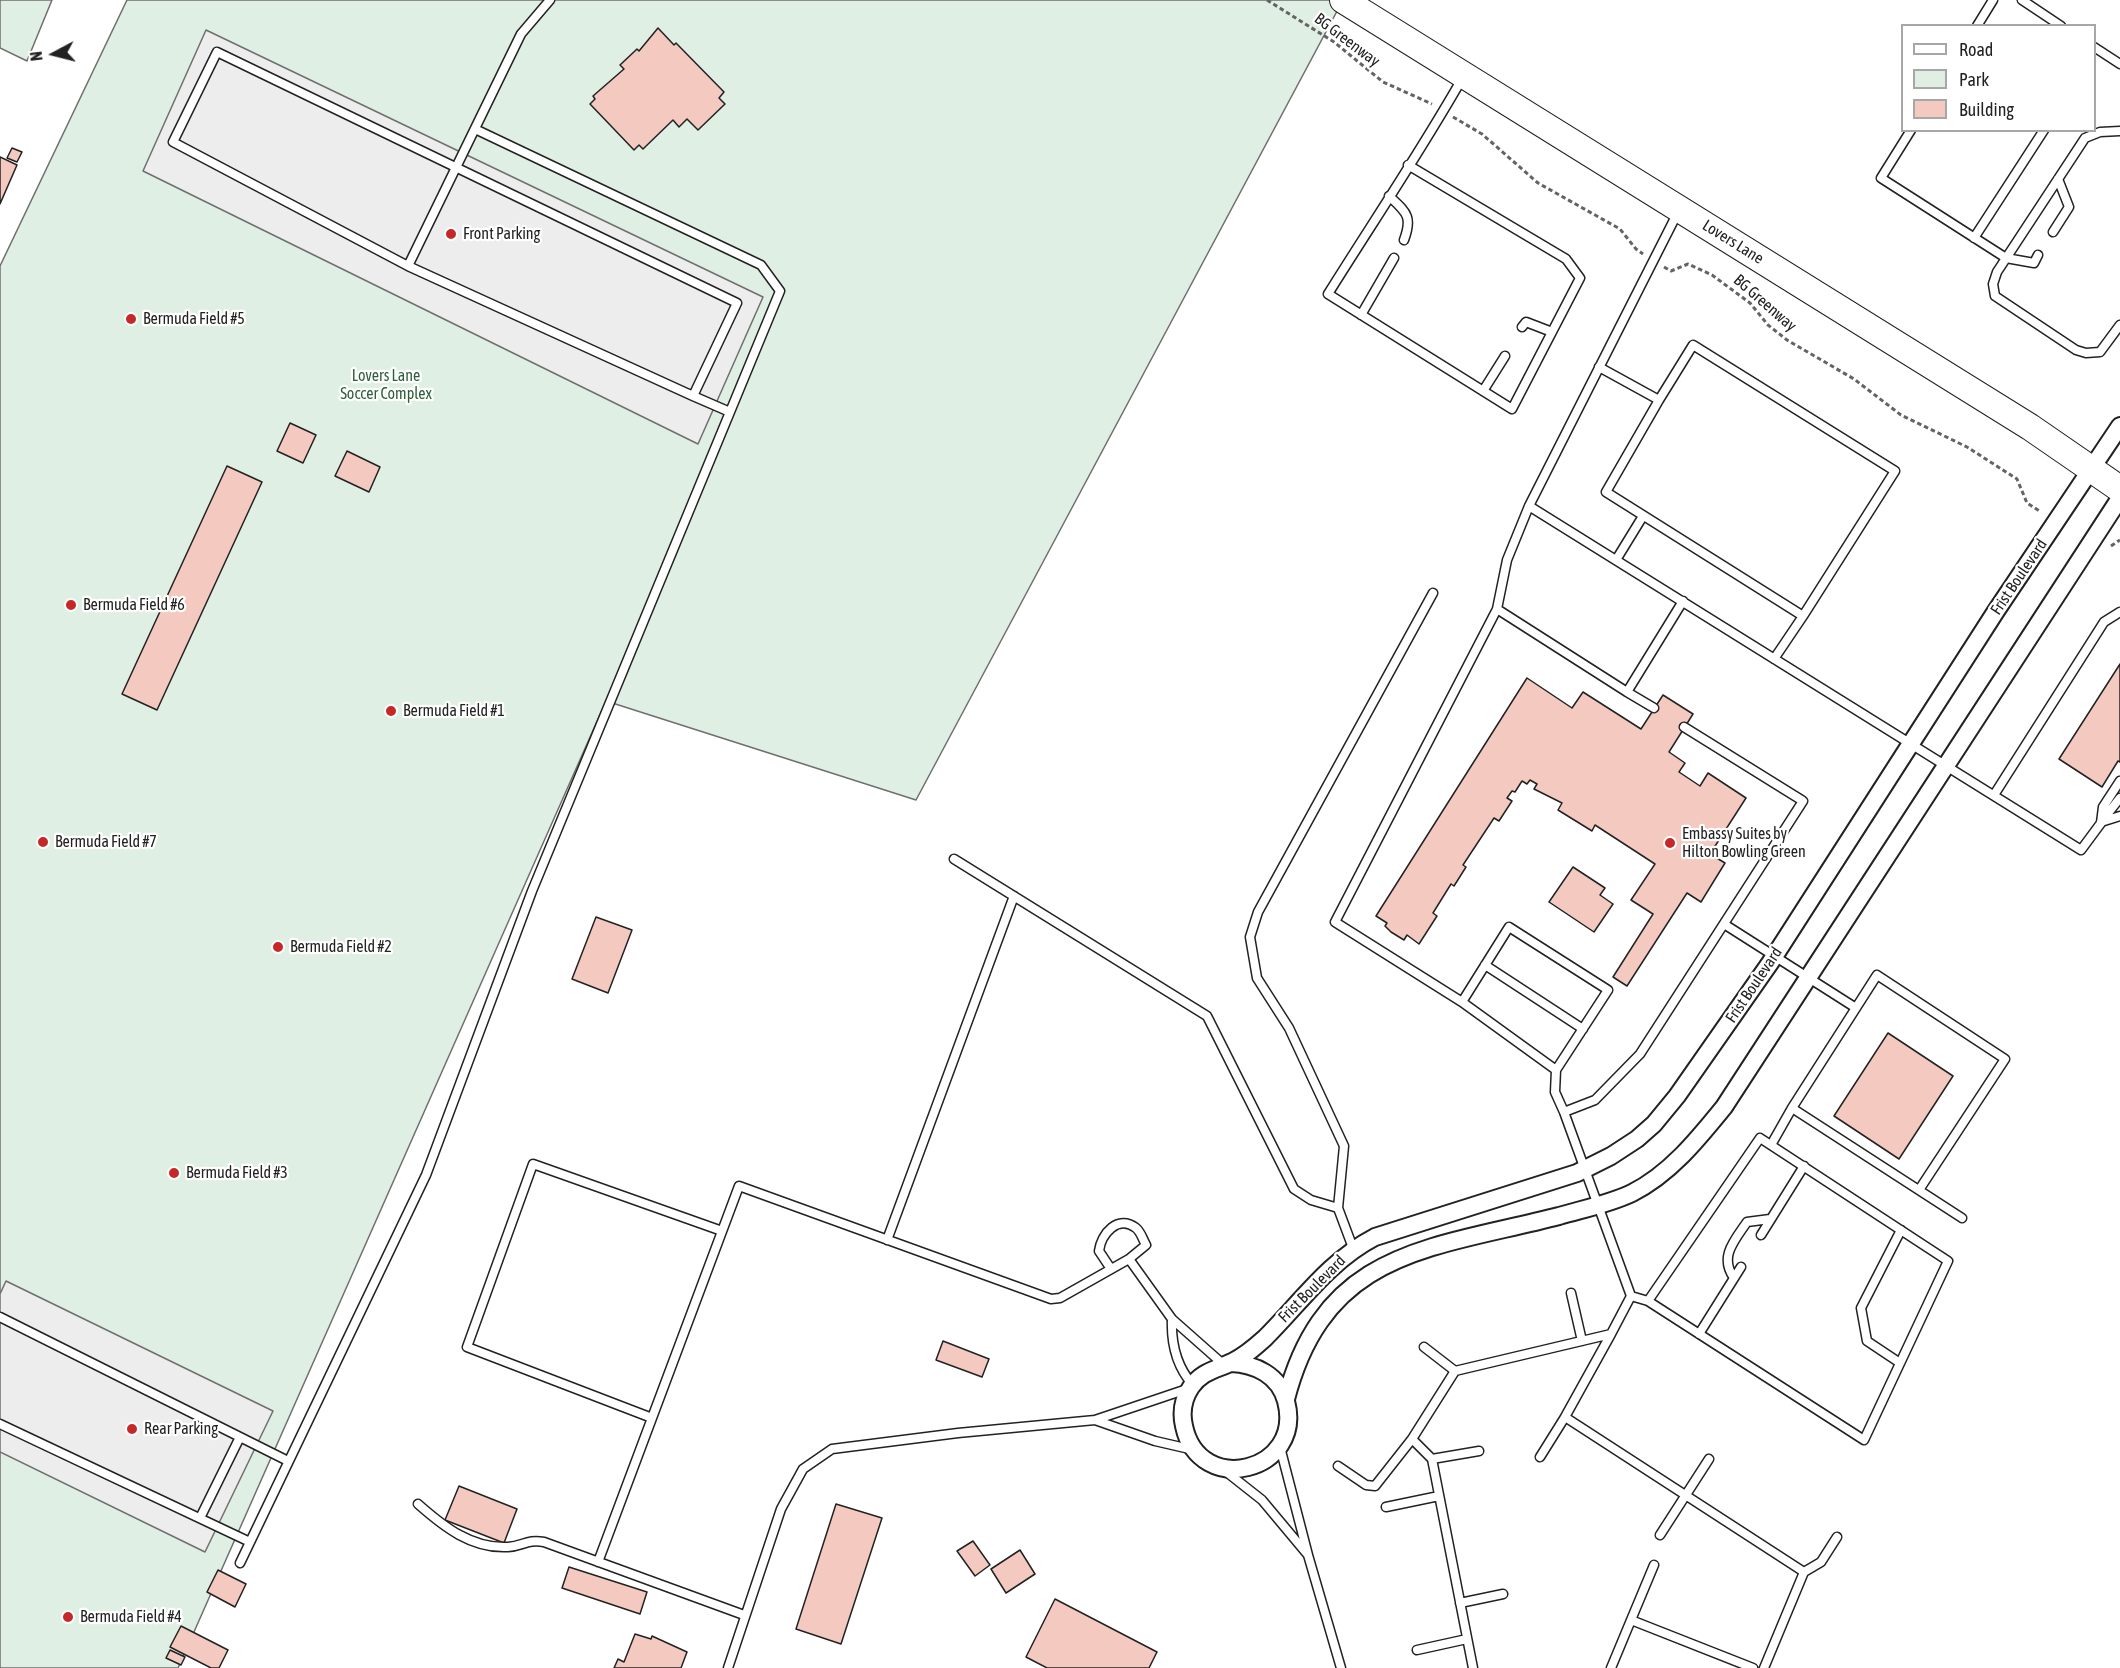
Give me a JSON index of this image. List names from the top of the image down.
{
  "streets": {
    "main road": ["Lovers Lane"],
    "street": ["Frist Boulevard"],
    "path": ["BG Greenway"]
  },
  "crossings": [
    ["BG Greenway", "Frist Boulevard"],
    ["Lovers Lane", "Frist Boulevard"]
  ],
  "parks": ["Lovers Lane Soccer Complex"],
  "places": [
    "Front Parking",
    "Bermuda Field #5",
    "Bermuda Field #6",
    "Bermuda Field #1",
    "Bermuda Field #7",
    "Embassy Suites by Hilton Bowling Green",
    "Bermuda Field #2",
    "Bermuda Field #3",
    "Rear Parking",
    "Bermuda Field #4"
  ],
  "legend": ["Road", "Park", "Building"],
  "north": "left"
}
